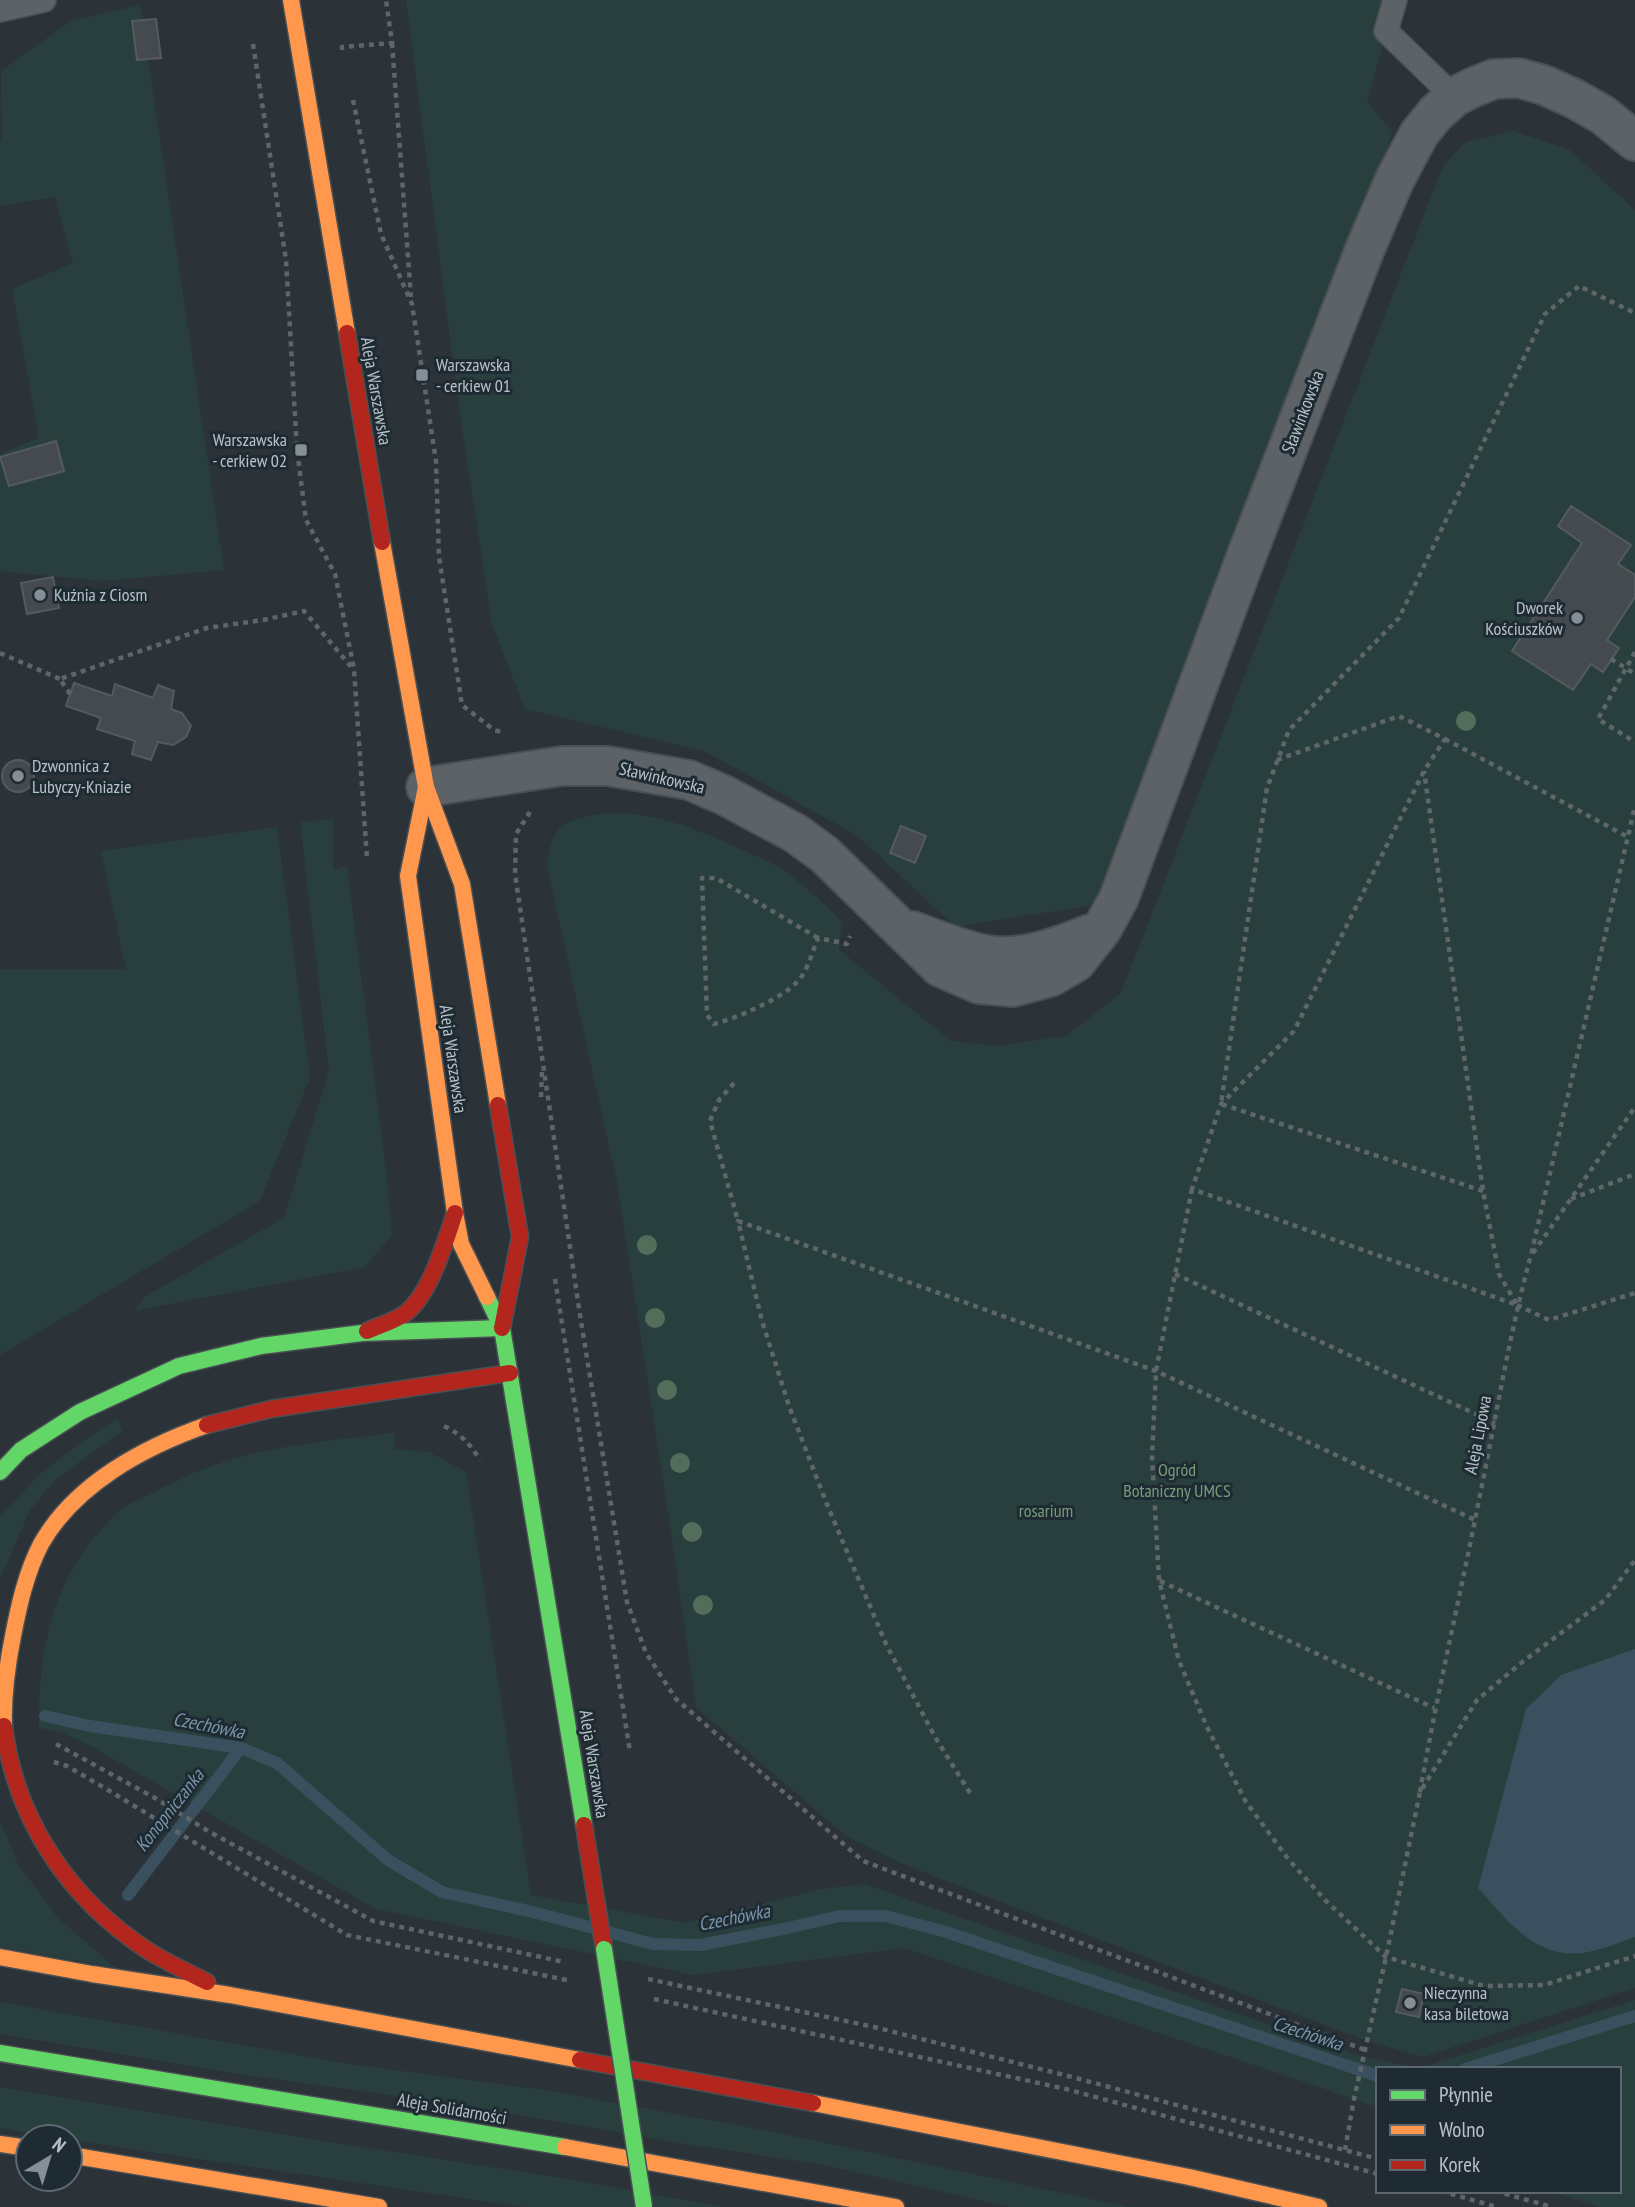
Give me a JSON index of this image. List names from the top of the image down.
{
  "streets": {
    "main road": ["Aleja Warszawska", "Aleja Solidarności"],
    "street": ["Sławinkowska"],
    "path": ["Aleja Lipowa"]
  },
  "crossings": [
    ["Aleja Warszawska", "Sławinkowska"]
  ],
  "water": ["Czechówka", "Konopniczanka"],
  "parks": ["Ogród Botaniczny UMCS", "rosarium"],
  "places": {
    "transit": ["Warszawska - cerkiew 01", "Warszawska - cerkiew 02"],
    "other": [
      "Kuźnia z Ciosm",
      "Dworek Kościuszków",
      "Dzwonnica z Lubyczy-Kniazie",
      "Nieczynna kasa biletowa"
    ]
  },
  "legend": ["Płynnie", "Wolno", "Korek"],
  "north": "top right"
}
